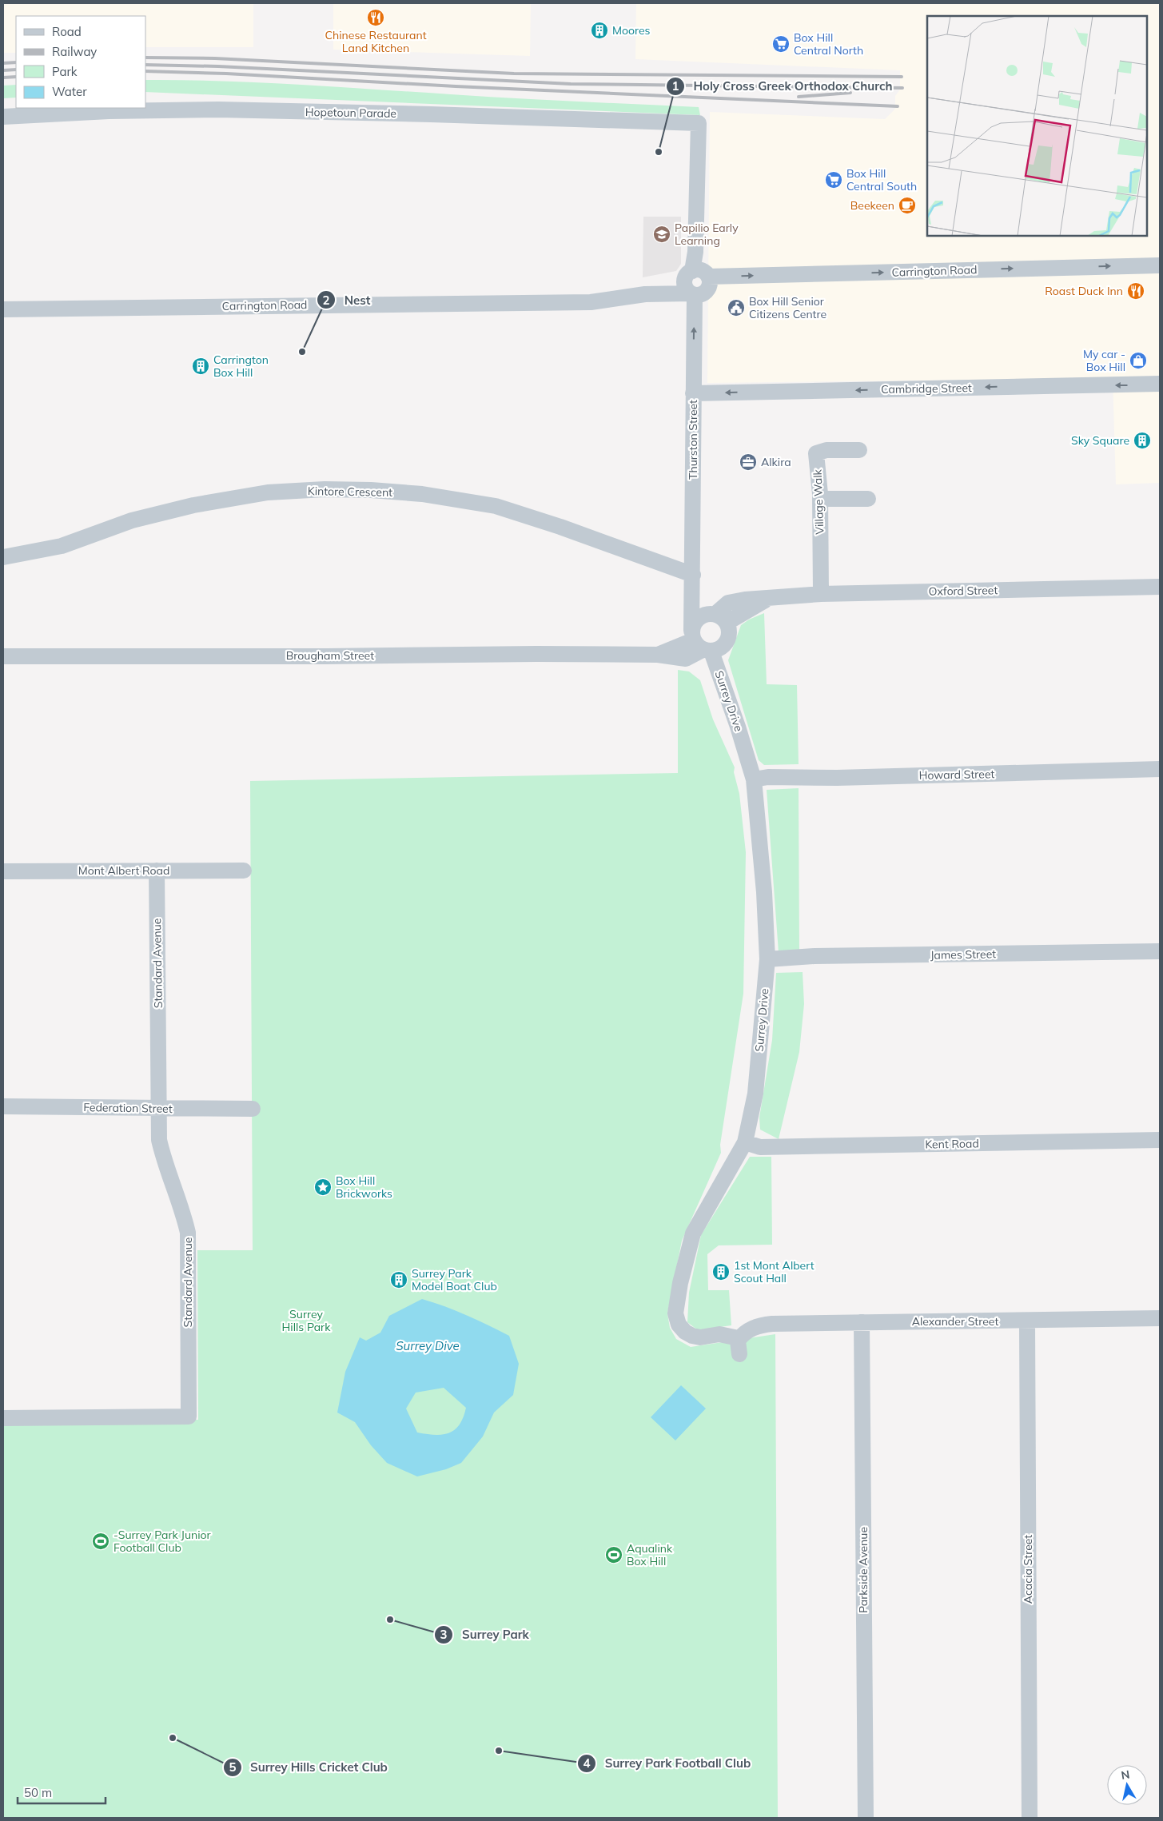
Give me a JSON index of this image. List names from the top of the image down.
{
  "streets": {
    "street": [
      "Hopetoun Parade",
      "Carrington Road",
      "Cambridge Street",
      "Thurston Street",
      "Kintore Crescent",
      "Village Walk",
      "Oxford Street",
      "Brougham Street",
      "Surrey Drive",
      "Howard Street",
      "Mont Albert Road",
      "James Street",
      "Standard Avenue",
      "Federation Street",
      "Kent Road",
      "Alexander Street",
      "Acacia Street",
      "Parkside Avenue"
    ]
  },
  "crossings": [
    ["Hopetoun Parade", "Carrington Road"],
    ["Carrington Road", "Thurston Street"],
    ["Cambridge Street", "Thurston Street"],
    ["Thurston Street", "Kintore Crescent"],
    ["Thurston Street", "Oxford Street"],
    ["Thurston Street", "Brougham Street"],
    ["Thurston Street", "Surrey Drive"],
    ["Village Walk", "Oxford Street"],
    ["Oxford Street", "Brougham Street"],
    ["Oxford Street", "Surrey Drive"],
    ["Brougham Street", "Surrey Drive"],
    ["Surrey Drive", "Howard Street"],
    ["Surrey Drive", "James Street"],
    ["Surrey Drive", "Kent Road"],
    ["Surrey Drive", "Alexander Street"],
    ["Mont Albert Road", "Standard Avenue"],
    ["Standard Avenue", "Federation Street"],
    ["Alexander Street", "Acacia Street"],
    ["Alexander Street", "Parkside Avenue"]
  ],
  "one_way": ["Carrington Road", "Cambridge Street"],
  "water": ["Surrey Dive"],
  "parks": ["Surrey Hills Park"],
  "places": {
    "restaurant": ["Chinese Restaurant Land Kitchen", "Roast Duck Inn"],
    "building": [
      "Moores",
      "Carrington Box Hill",
      "Sky Square",
      "1st Mont Albert Scout Hall",
      "Surrey Park Model Boat Club"
    ],
    "supermarket": ["Box Hill Central North", "Box Hill Central South"],
    "other": [
      "Holy Cross Greek Orthodox Church",
      "Nest",
      "Surrey Park",
      "Surrey Hills Cricket Club",
      "Surrey Park Football Club"
    ],
    "cafe": ["Beekeen"],
    "school or university": ["Papilio Early Learning"],
    "public building": ["Box Hill Senior Citizens Centre"],
    "shop": ["My car - Box Hill"],
    "office": ["Alkira"],
    "place": ["Box Hill Brickworks"],
    "sports": ["-Surrey Park Junior Football Club", "Aqualink Box Hill"]
  },
  "legend": [
    "Road",
    "Railway",
    "Park",
    "Water"
  ],
  "scale_bar": "50 m",
  "north": "top"
}
